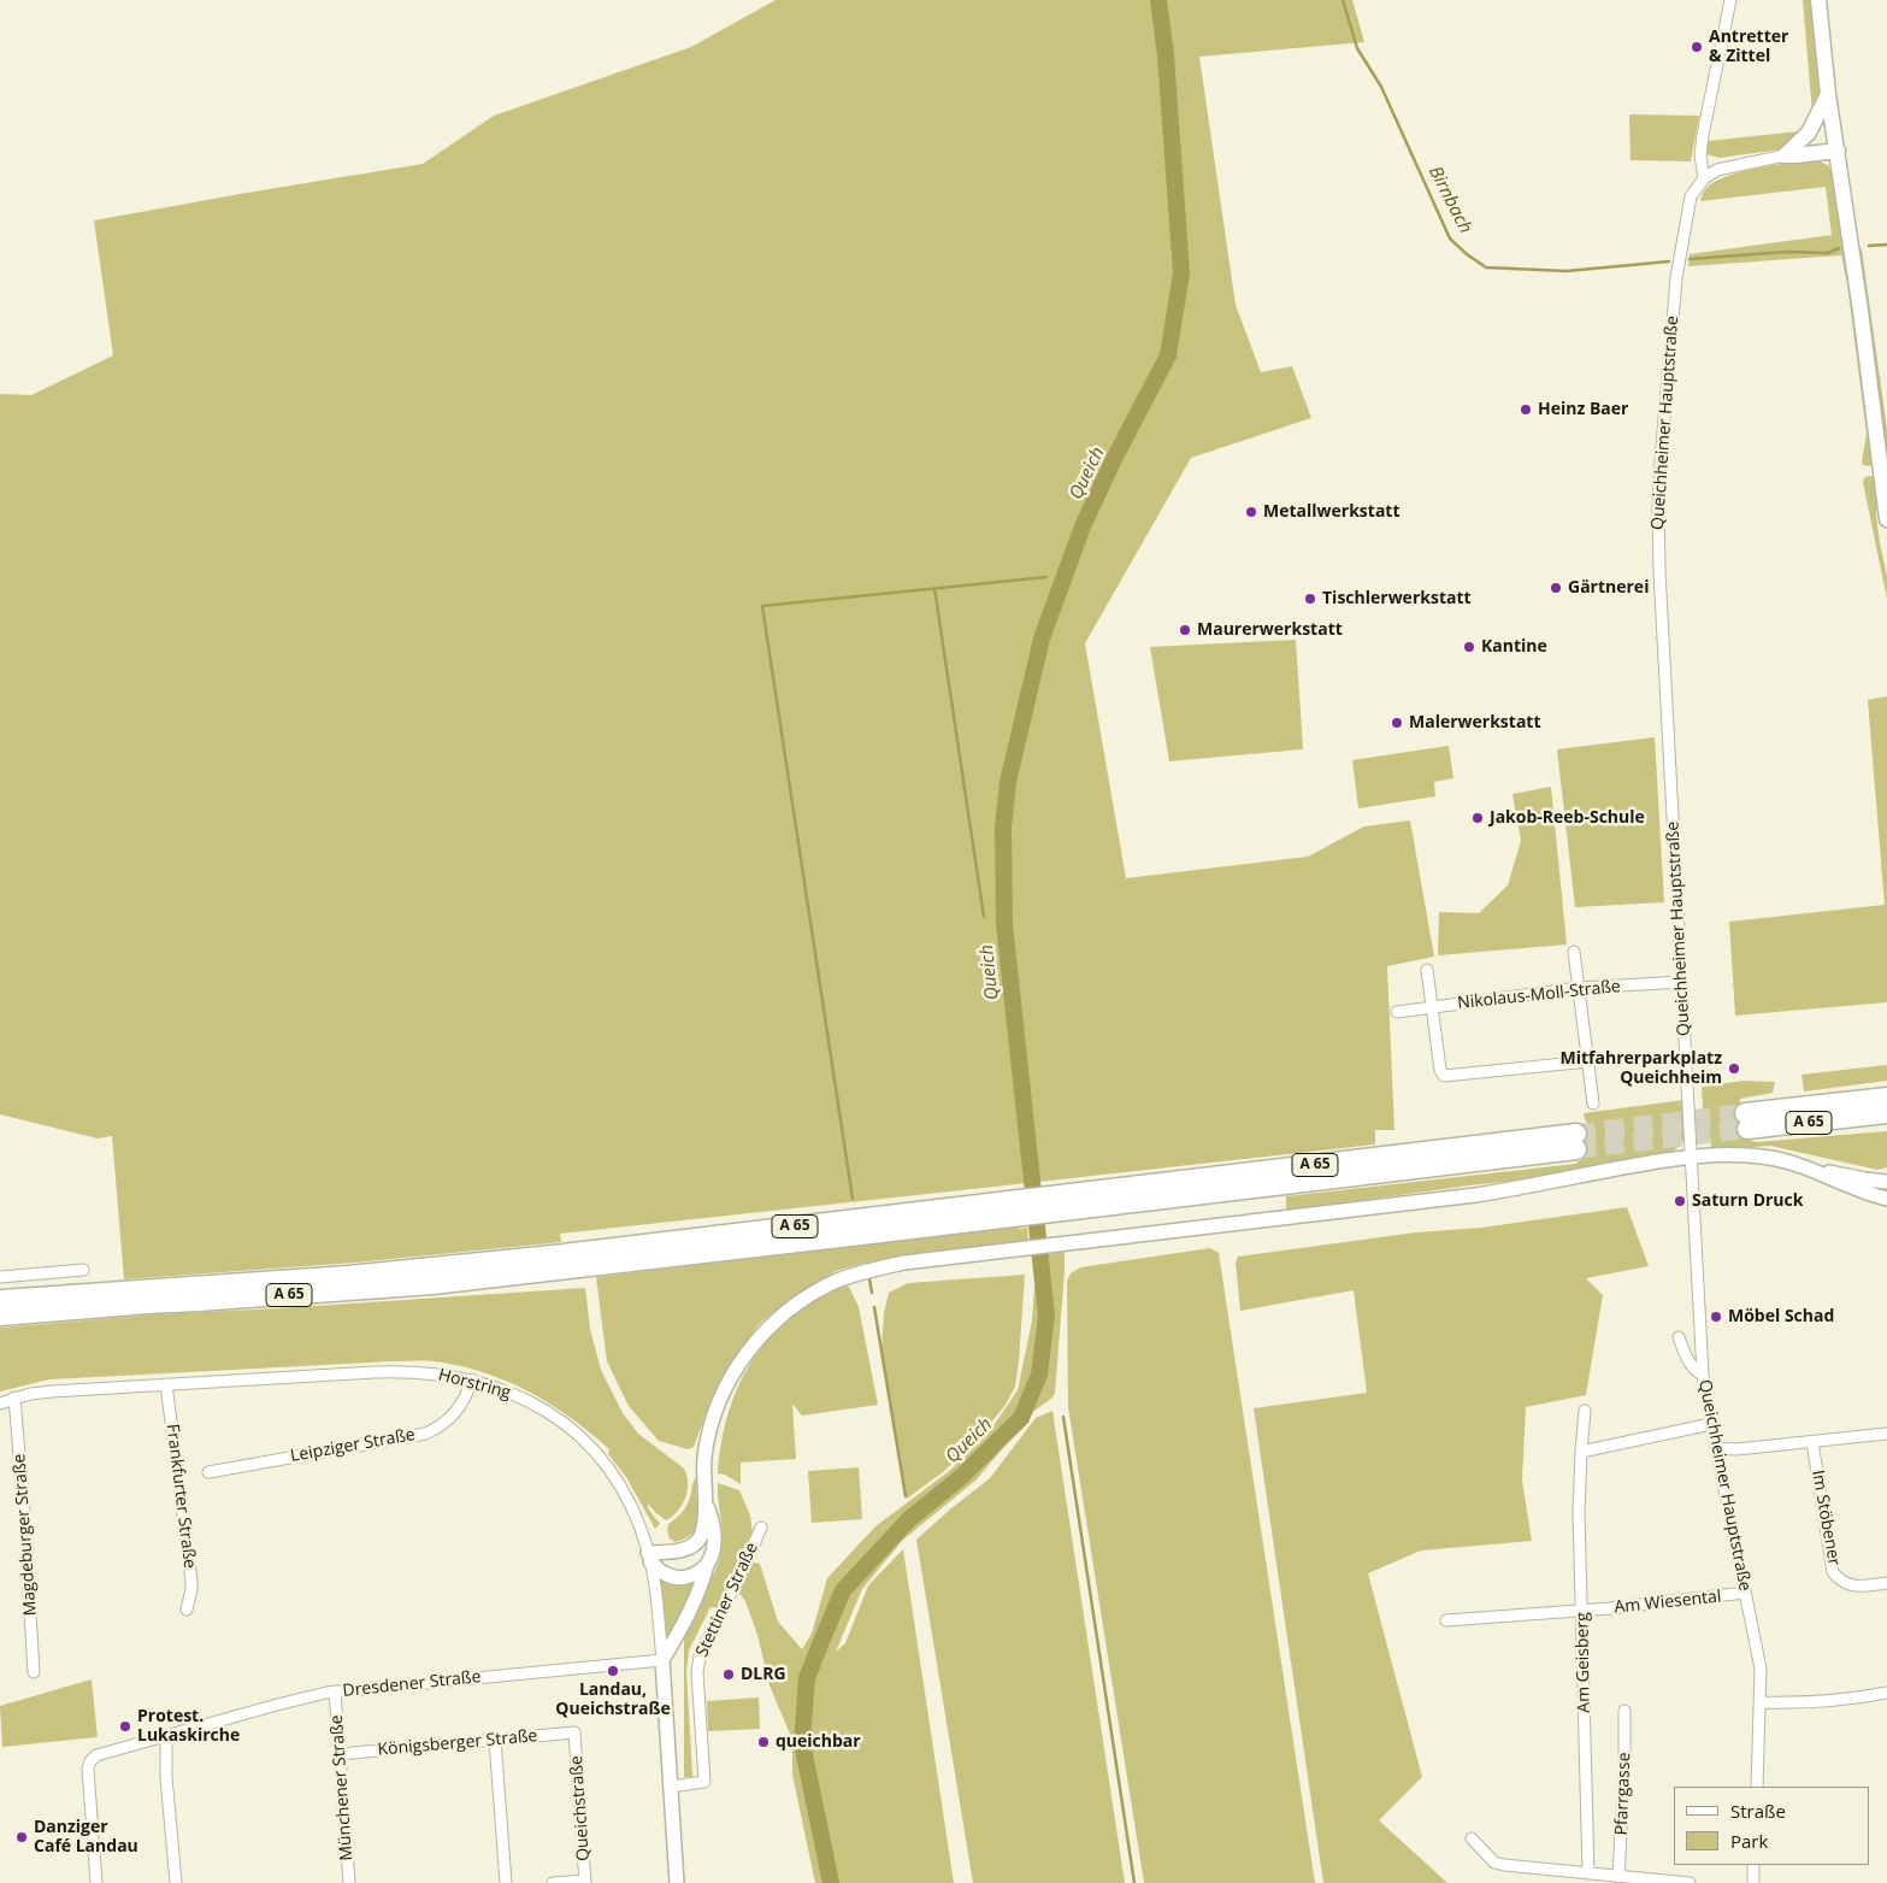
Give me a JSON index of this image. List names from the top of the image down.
{
  "streets": {
    "highway": ["A 65"],
    "street": [
      "Queichheimer Hauptstraße",
      "Nikolaus-Moll-Straße",
      "Horstring",
      "Leipziger Straße",
      "Frankfurter Straße",
      "Im Stöbener",
      "Magdeburger Straße",
      "Stettiner Straße",
      "Am Wiesental",
      "Am Geisberg",
      "Dresdener Straße",
      "Königsberger Straße",
      "Münchener Straße",
      "Pfarrgasse",
      "Queichstraße"
    ]
  },
  "crossings": [
    ["Queichheimer Hauptstraße", "Nikolaus-Moll-Straße"],
    ["Queichheimer Hauptstraße", "Am Wiesental"],
    ["Horstring", "Leipziger Straße"],
    ["Horstring", "Frankfurter Straße"],
    ["Horstring", "Magdeburger Straße"],
    ["Horstring", "Stettiner Straße"],
    ["Horstring", "Dresdener Straße"],
    ["Am Wiesental", "Am Geisberg"],
    ["Dresdener Straße", "Münchener Straße"],
    ["Königsberger Straße", "Münchener Straße"],
    ["Königsberger Straße", "Queichstraße"]
  ],
  "water": ["Birnbach", "Queich"],
  "places": [
    "Antretter & Zittel",
    "Heinz Baer",
    "Metallwerkstatt",
    "Gärtnerei",
    "Tischlerwerkstatt",
    "Maurerwerkstatt",
    "Kantine",
    "Malerwerkstatt",
    "Jakob-Reeb-Schule",
    "Mitfahrerparkplatz Queichheim",
    "Saturn Druck",
    "Möbel Schad",
    "Landau, Queichstraße",
    "DLRG",
    "Protest. Lukaskirche",
    "queichbar",
    "Danziger Café Landau"
  ],
  "legend": ["Straße", "Park"]
}
